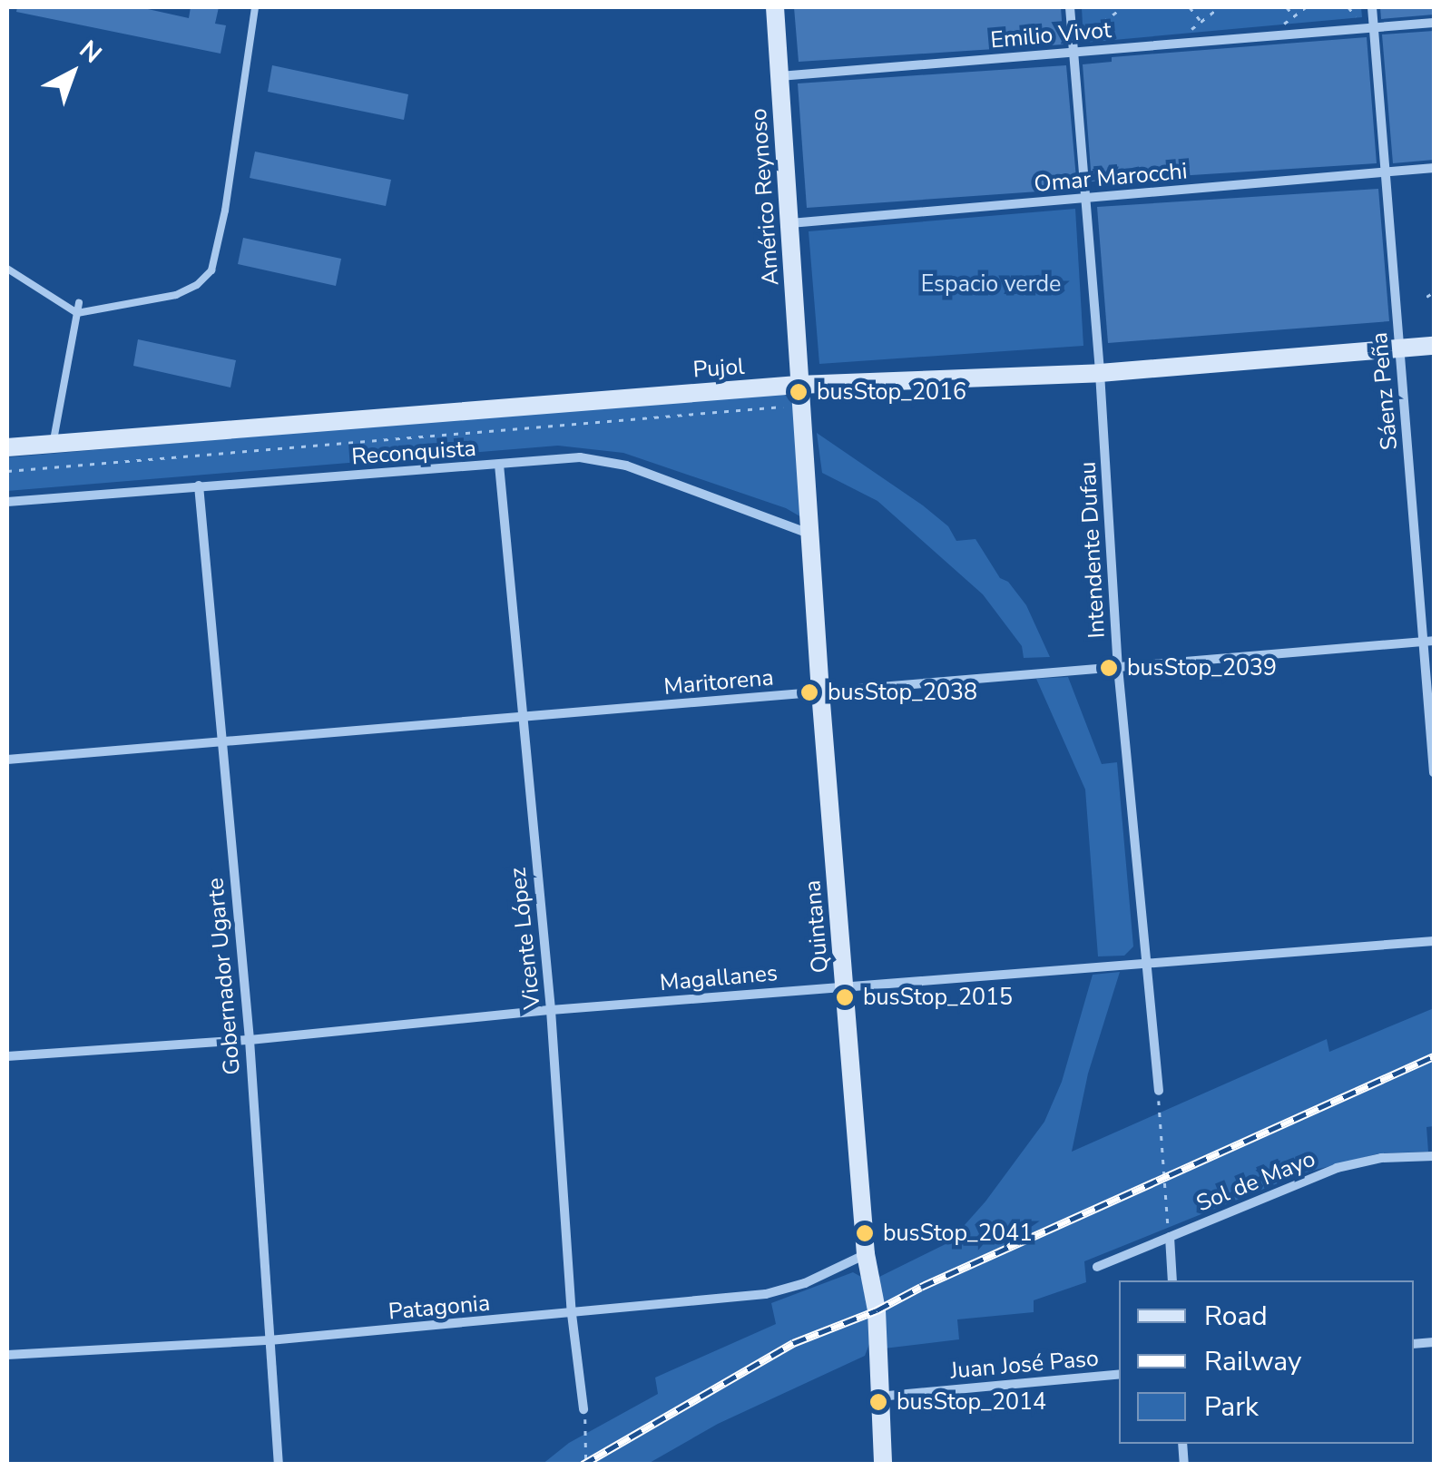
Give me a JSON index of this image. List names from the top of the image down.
{
  "streets": {
    "street": [
      "Emilio Vivot",
      "Omar Marocchi",
      "Américo Reynoso",
      "Pujol",
      "Sáenz Peña",
      "Reconquista",
      "Intendente Dufau",
      "Maritorena",
      "Quintana",
      "Vicente López",
      "Gobernador Ugarte",
      "Magallanes",
      "Sol de Mayo",
      "Patagonia",
      "Juan José Paso"
    ]
  },
  "crossings": [
    ["Emilio Vivot", "Américo Reynoso"],
    ["Emilio Vivot", "Sáenz Peña"],
    ["Emilio Vivot", "Intendente Dufau"],
    ["Omar Marocchi", "Américo Reynoso"],
    ["Omar Marocchi", "Sáenz Peña"],
    ["Omar Marocchi", "Intendente Dufau"],
    ["Américo Reynoso", "Pujol"],
    ["Américo Reynoso", "Quintana"],
    ["Pujol", "Sáenz Peña"],
    ["Pujol", "Intendente Dufau"],
    ["Pujol", "Quintana"],
    ["Sáenz Peña", "Maritorena"],
    ["Reconquista", "Quintana"],
    ["Reconquista", "Vicente López"],
    ["Reconquista", "Gobernador Ugarte"],
    ["Intendente Dufau", "Maritorena"],
    ["Intendente Dufau", "Magallanes"],
    ["Maritorena", "Quintana"],
    ["Maritorena", "Vicente López"],
    ["Maritorena", "Gobernador Ugarte"],
    ["Quintana", "Magallanes"],
    ["Quintana", "Patagonia"],
    ["Quintana", "Juan José Paso"],
    ["Vicente López", "Magallanes"],
    ["Vicente López", "Patagonia"],
    ["Gobernador Ugarte", "Magallanes"],
    ["Gobernador Ugarte", "Patagonia"]
  ],
  "parks": ["Espacio verde"],
  "places": [
    "busStop_2016",
    "busStop_2039",
    "busStop_2038",
    "busStop_2015",
    "busStop_2041",
    "busStop_2014"
  ],
  "legend": ["Road", "Railway", "Park"],
  "north": "top right"
}
